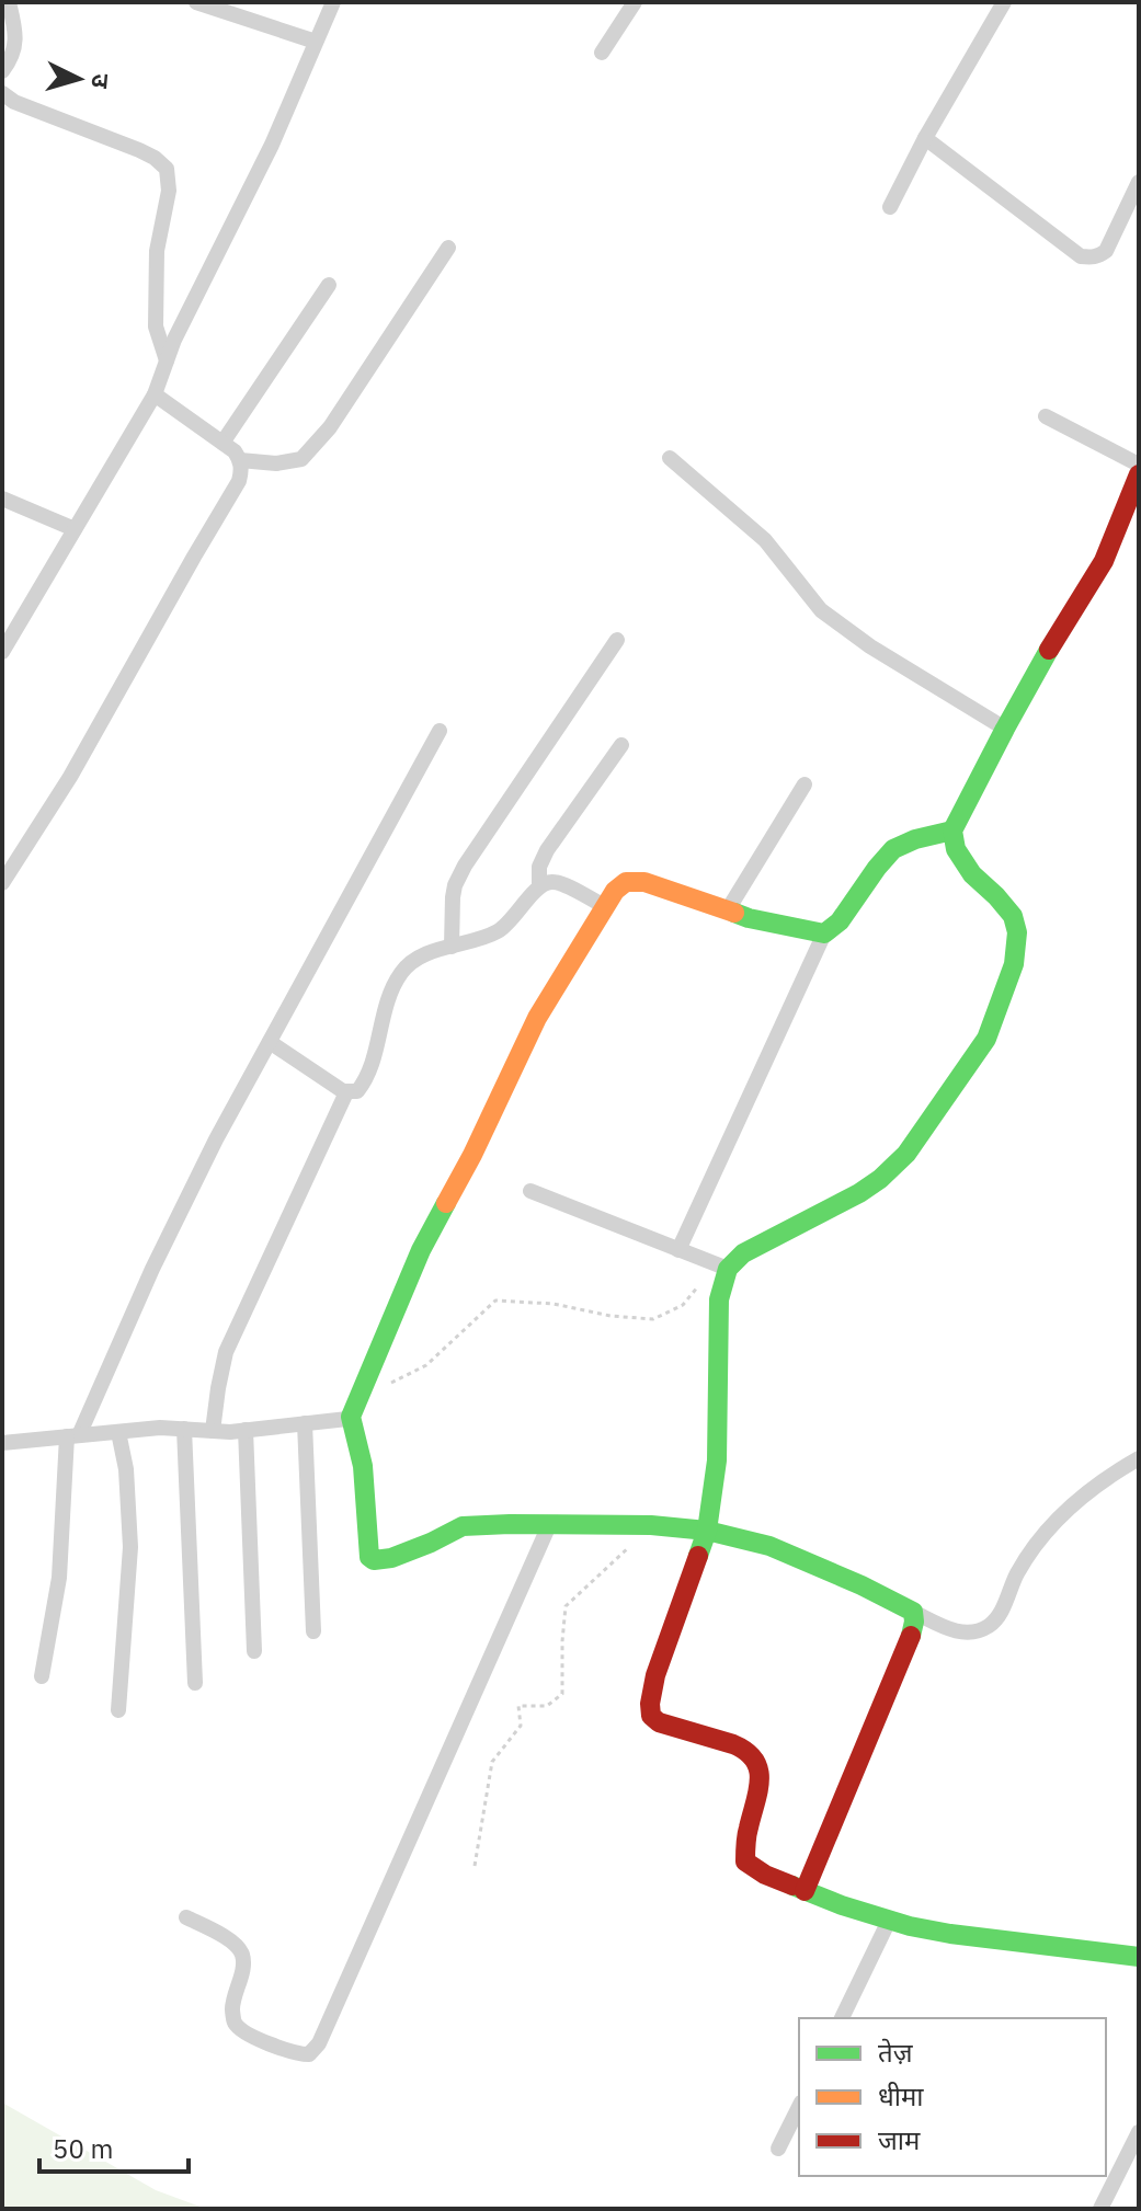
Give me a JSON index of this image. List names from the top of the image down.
{
  "legend": ["तेज़", "धीमा", "जाम"],
  "scale_bar": "50 m",
  "north": "right"
}
